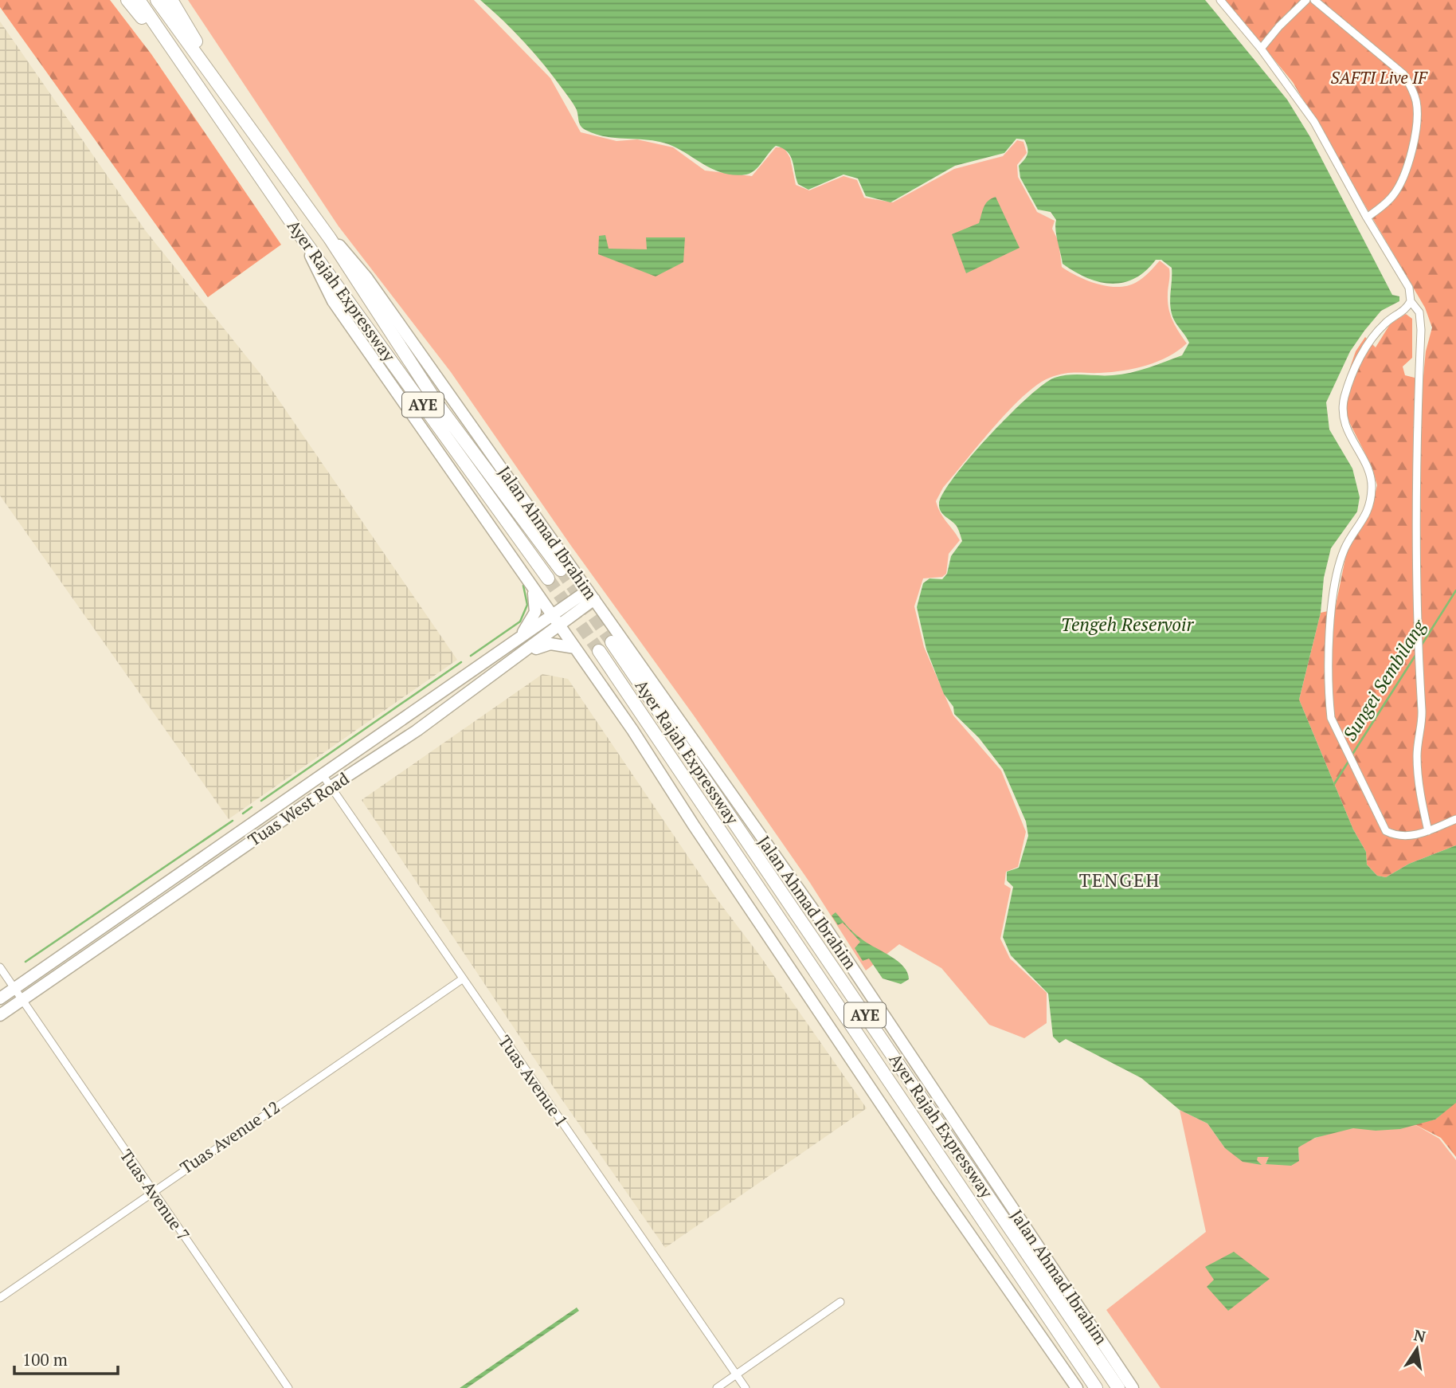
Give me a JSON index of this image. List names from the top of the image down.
{
  "streets": {
    "highway": ["Ayer Rajah Expressway", "AYE"],
    "main road": ["Jalan Ahmad Ibrahim", "Tuas West Road"],
    "street": ["Tuas Avenue 1", "Tuas Avenue 12", "Tuas Avenue 7"]
  },
  "crossings": [
    ["Ayer Rajah Expressway", "Jalan Ahmad Ibrahim"],
    ["Jalan Ahmad Ibrahim", "Tuas West Road"],
    ["Tuas West Road", "Tuas Avenue 1"],
    ["Tuas West Road", "Tuas Avenue 7"],
    ["Tuas Avenue 1", "Tuas Avenue 12"],
    ["Tuas Avenue 12", "Tuas Avenue 7"]
  ],
  "districts": ["TENGEH"],
  "water": ["Tengeh Reservoir", "Sungei Sembilang"],
  "parks": ["SAFTI Live IF"],
  "scale_bar": "100 m",
  "north": "top"
}
